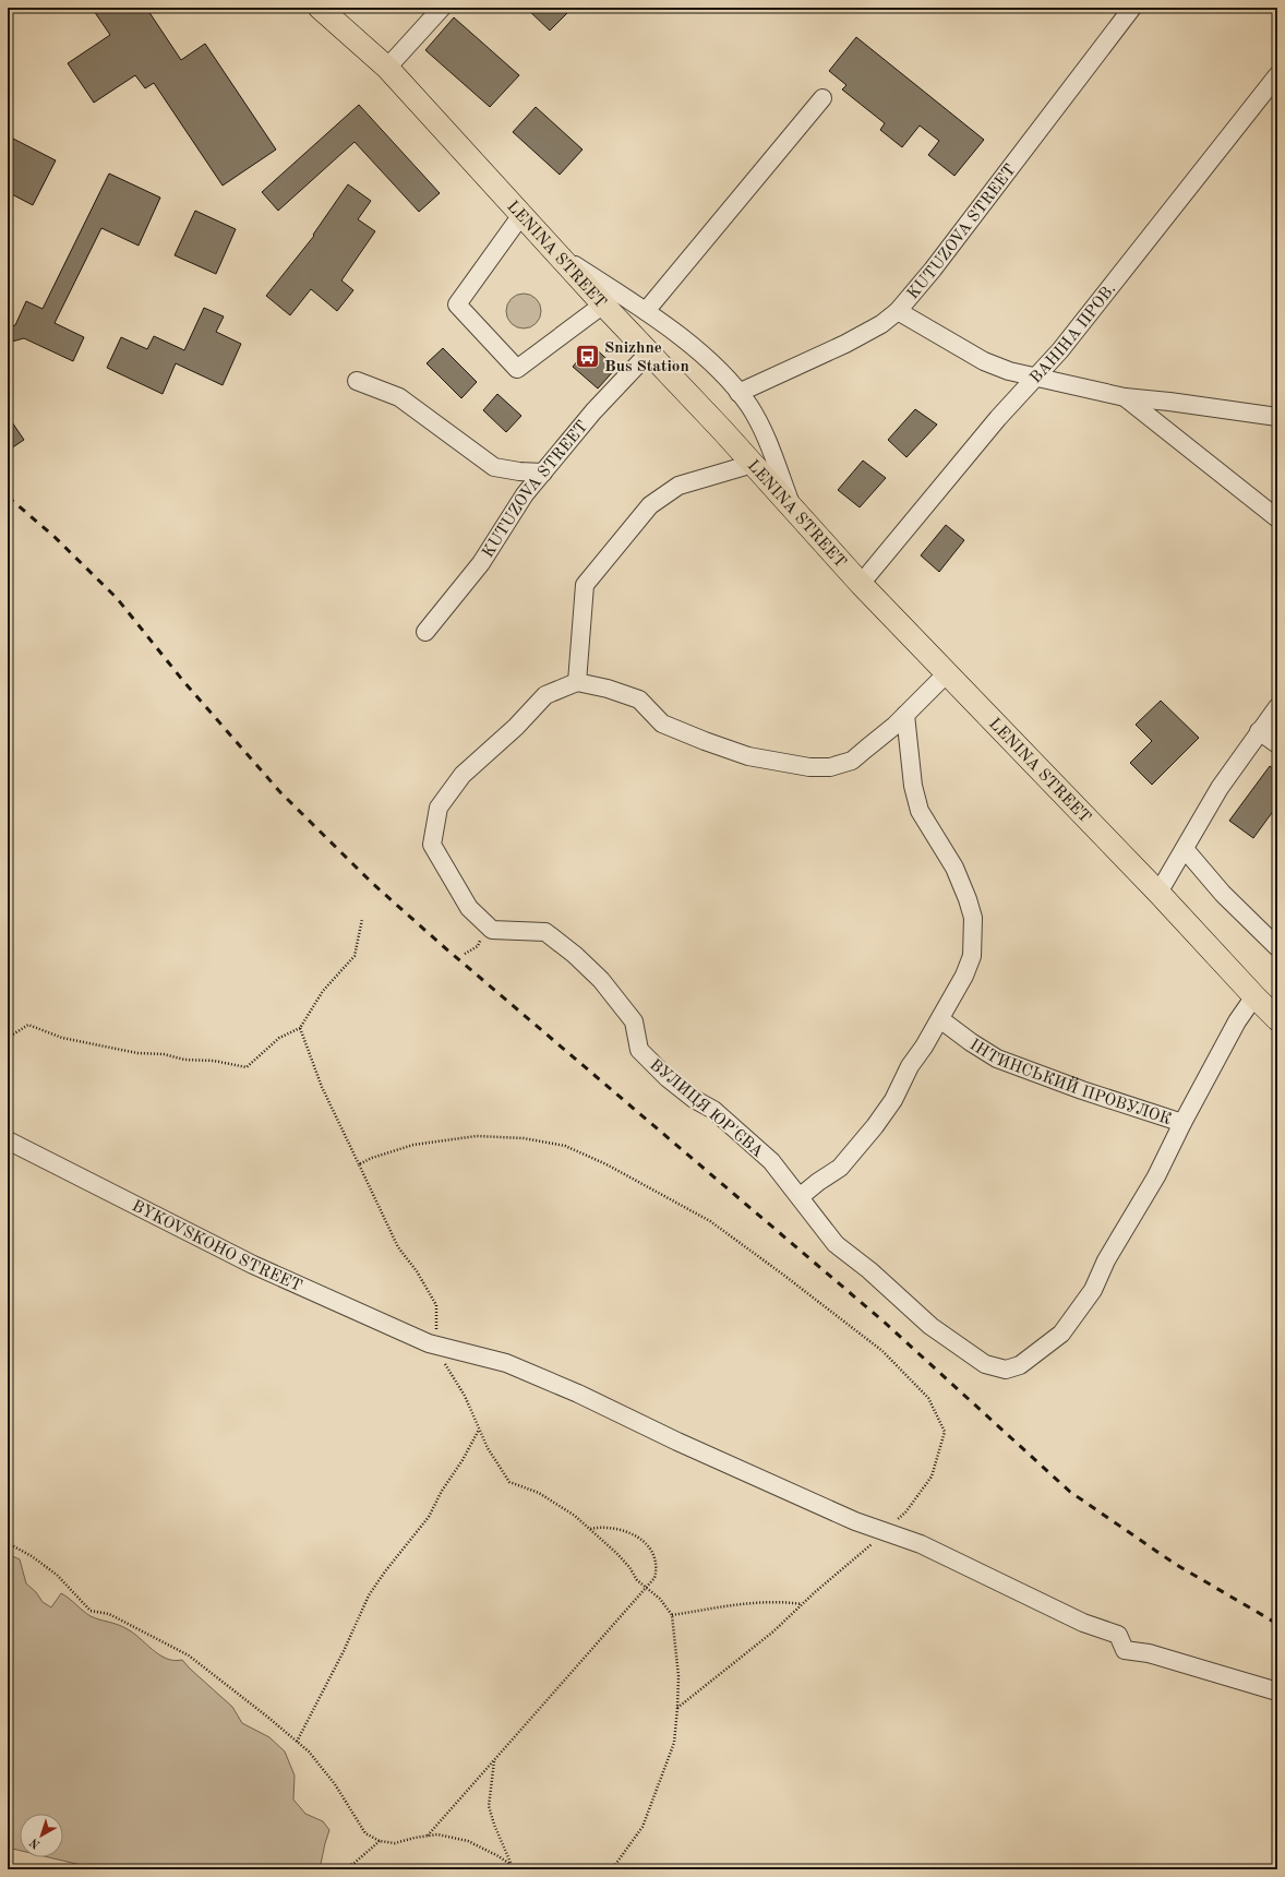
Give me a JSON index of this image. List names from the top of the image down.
{
  "streets": {
    "main road": ["LENINA STREET"],
    "street": [
      "KUTUZOVA STREET",
      "ВАНІНА ПРОВ.",
      "ІНТИНСЬКИЙ ПРОВУЛОК",
      "ВУЛИЦЯ ЮР'ЄВА",
      "BYKOVSKOHO STREET"
    ]
  },
  "crossings": [
    ["KUTUZOVA STREET", "LENINA STREET"],
    ["LENINA STREET", "ВАНІНА ПРОВ."],
    ["ІНТИНСЬКИЙ ПРОВУЛОК", "ВУЛИЦЯ ЮР'ЄВА"]
  ],
  "places": {
    "bus stop": ["Snizhne Bus Station"]
  },
  "north": "bottom left"
}
